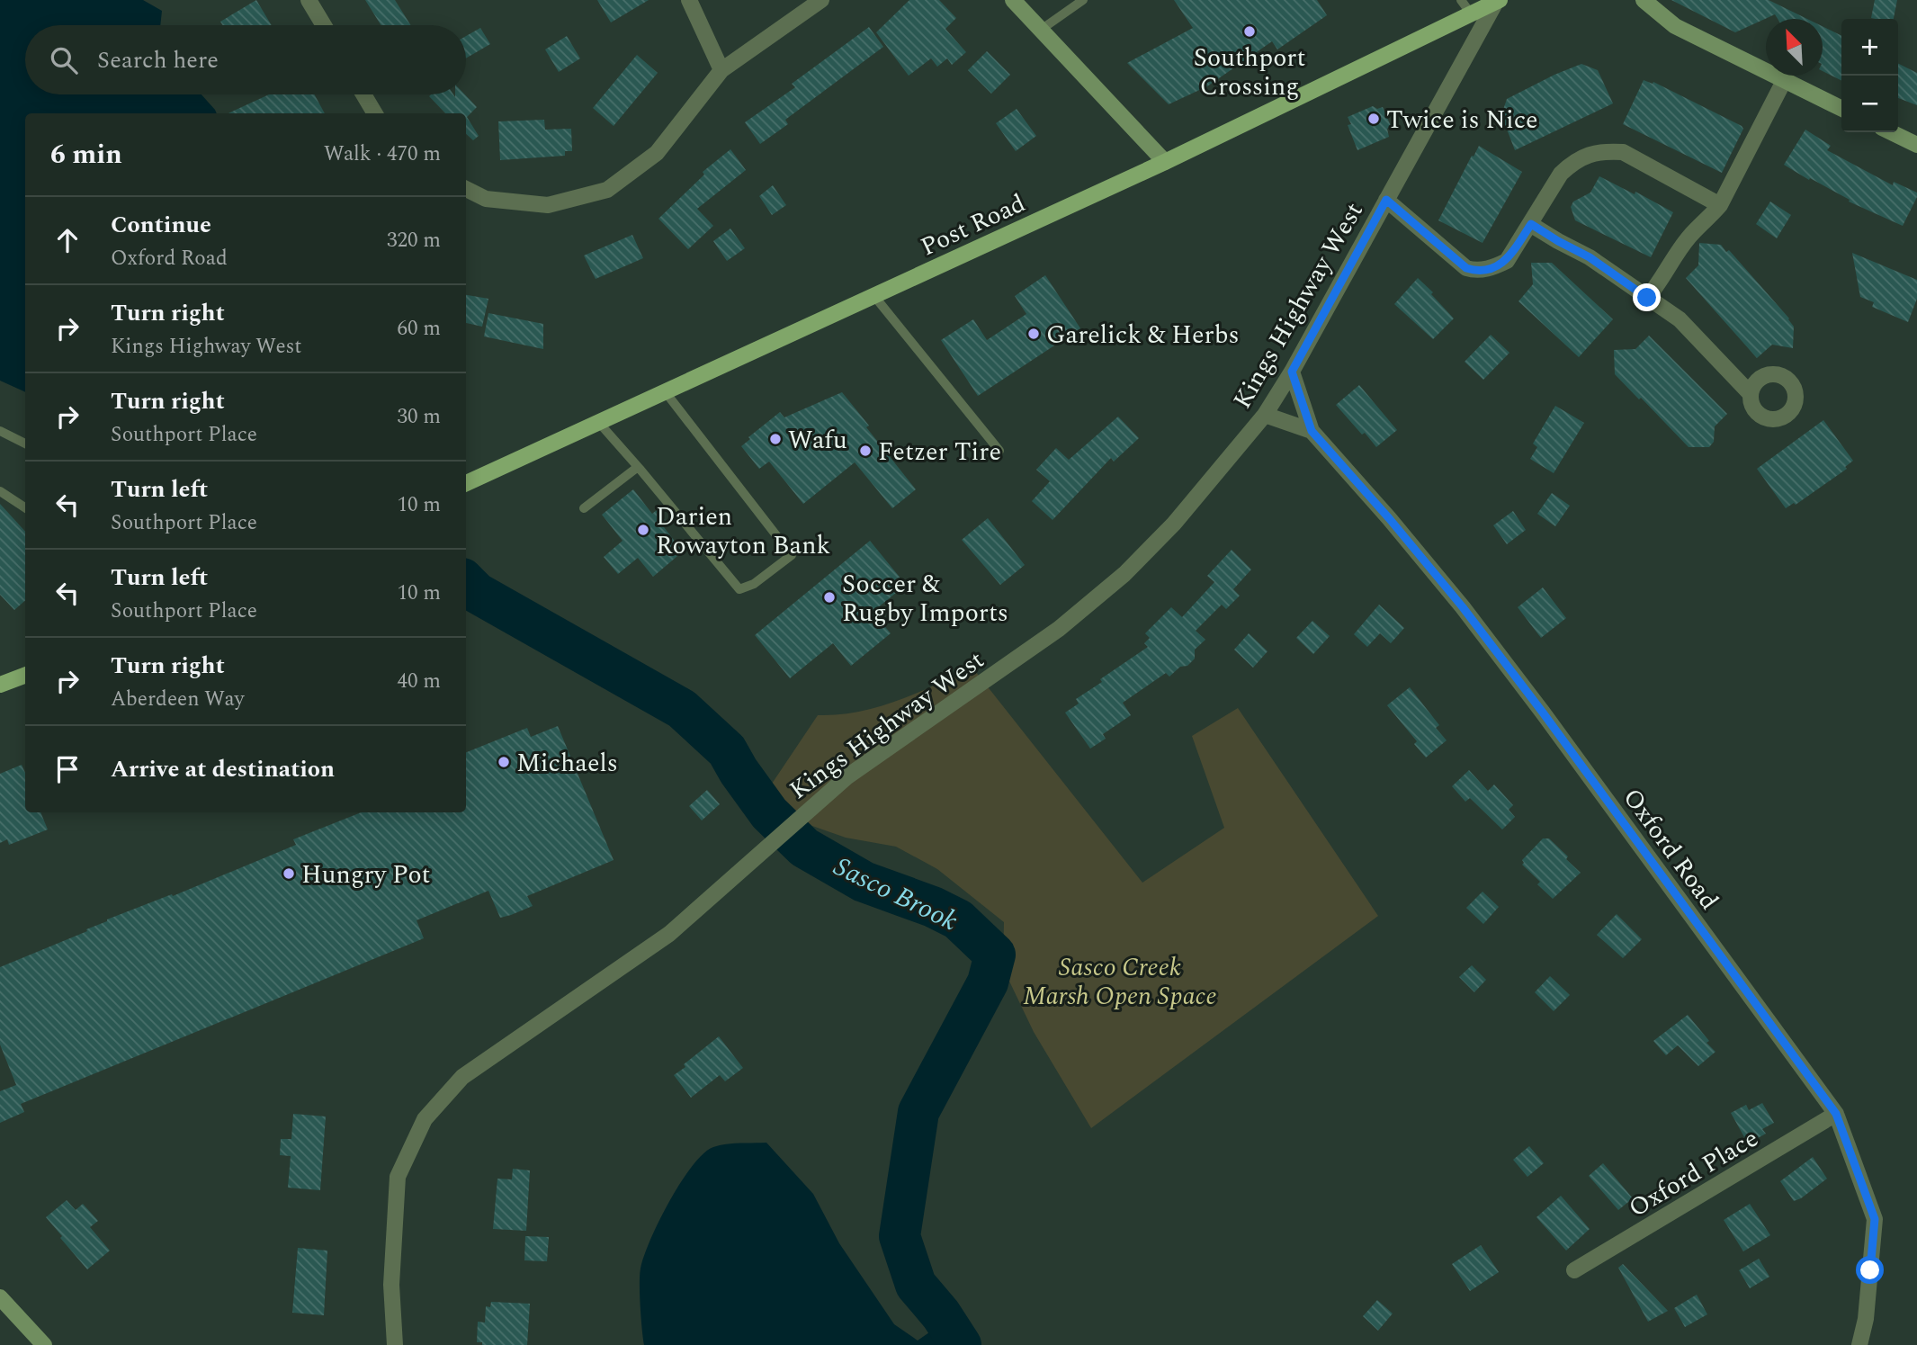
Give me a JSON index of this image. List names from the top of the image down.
{
  "streets": {
    "main road": ["Post Road"],
    "street": ["Kings Highway West", "Oxford Road", "Oxford Place"]
  },
  "crossings": [
    ["Post Road", "Kings Highway West"],
    ["Kings Highway West", "Oxford Road"],
    ["Oxford Road", "Oxford Place"]
  ],
  "water": ["Sasco Brook"],
  "parks": ["Sasco Creek Marsh Open Space"],
  "places": [
    "Southport Crossing",
    "Twice is Nice",
    "Garelick & Herbs",
    "Wafu",
    "Fetzer Tire",
    "Darien Rowayton Bank",
    "Soccer & Rugby Imports",
    "Michaels",
    "Hungry Pot"
  ],
  "north": "top left",
  "page": {
    "map_buttons": ["+", "−"],
    "search": "Search here",
    "heading": ["6 min", "Walk · 470 m"],
    "list": [
      ["Continue", "Oxford Road", "320 m"],
      ["Turn right", "Kings Highway West", "60 m"],
      ["Turn right", "Southport Place", "30 m"],
      ["Turn left", "Southport Place", "10 m"],
      ["Turn left", "Southport Place", "10 m"],
      ["Turn right", "Aberdeen Way", "40 m"],
      "Arrive at destination"
    ]
  }
}
